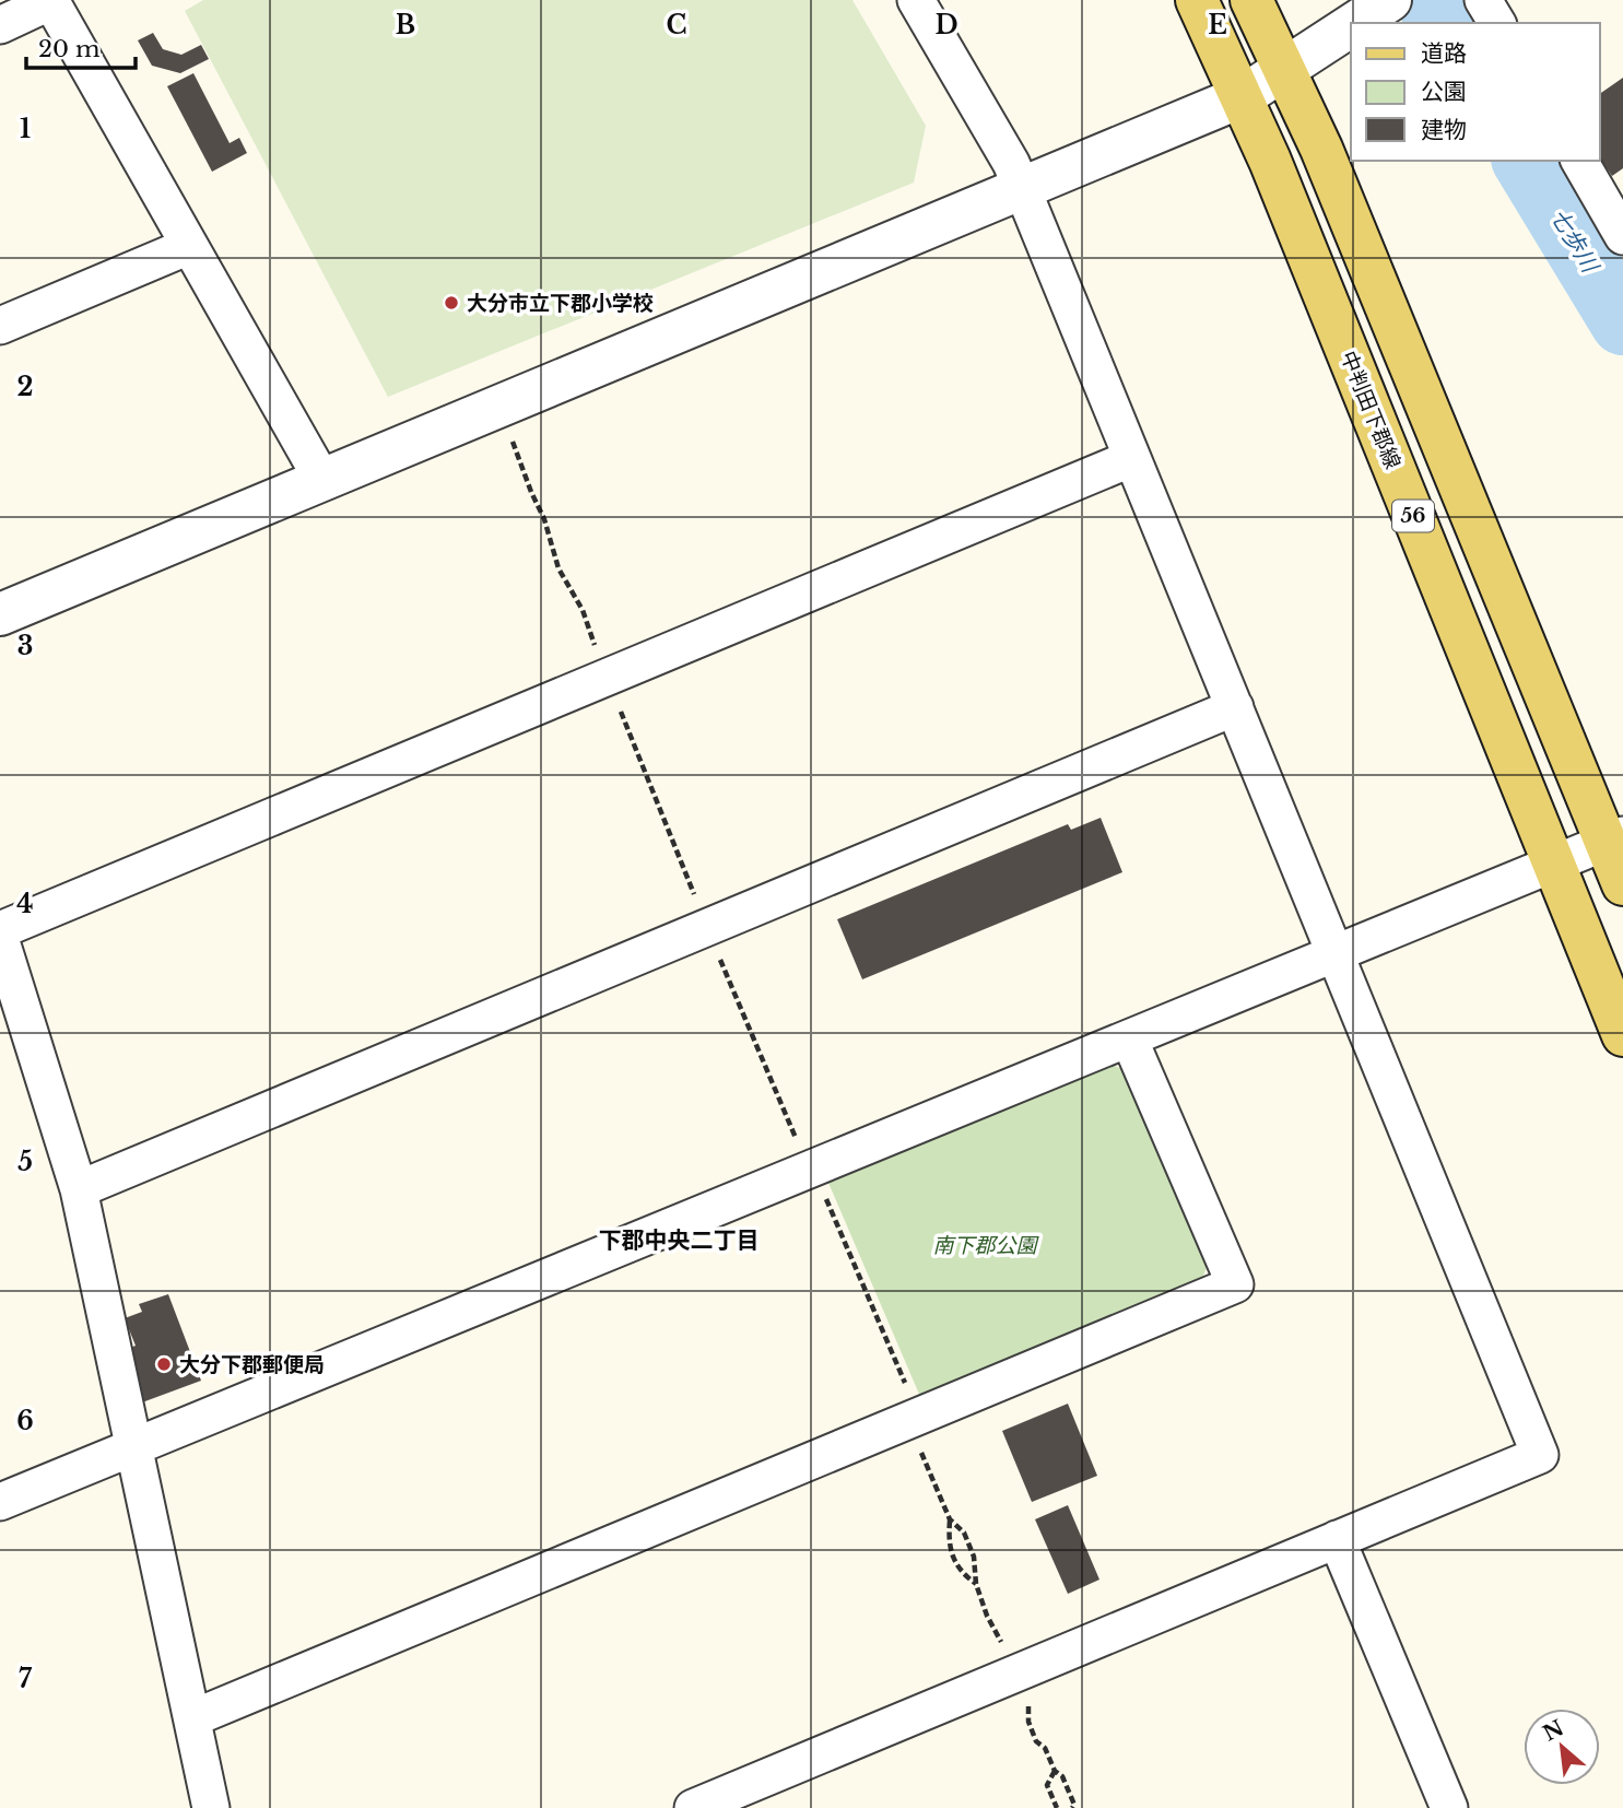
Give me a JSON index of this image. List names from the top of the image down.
{
  "streets": {
    "main road": ["中判田下郡線", "56"]
  },
  "districts": ["下郡中央二丁目"],
  "water": ["七歩川"],
  "parks": ["南下郡公園"],
  "places": ["大分市立下郡小学校", "大分下郡郵便局"],
  "legend": ["道路", "公園", "建物"],
  "scale_bar": "20 m",
  "north": "top left",
  "grid": {
    "columns": [
      "B",
      "C",
      "D",
      "E"
    ],
    "rows": [
      "1",
      "2",
      "3",
      "4",
      "5",
      "6",
      "7"
    ]
  }
}
